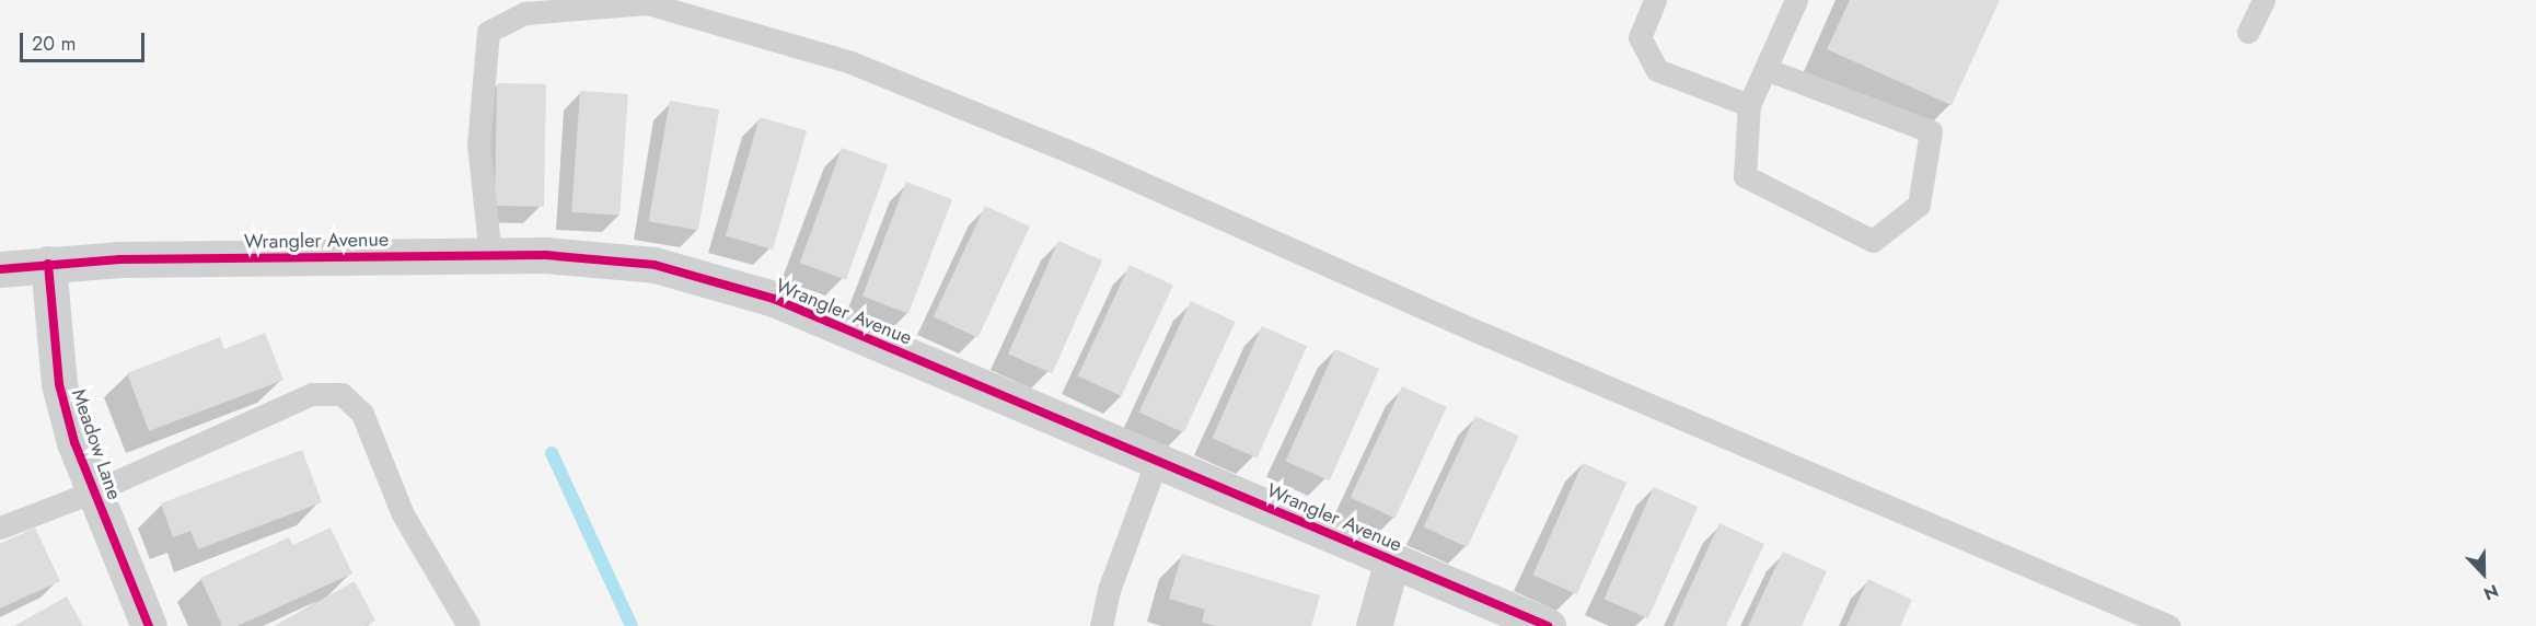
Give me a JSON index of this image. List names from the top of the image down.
{
  "streets": {
    "street": ["Wrangler Avenue", "Meadow Lane"]
  },
  "crossings": [
    ["Wrangler Avenue", "Meadow Lane"]
  ],
  "scale_bar": "20 m",
  "north": "bottom"
}
